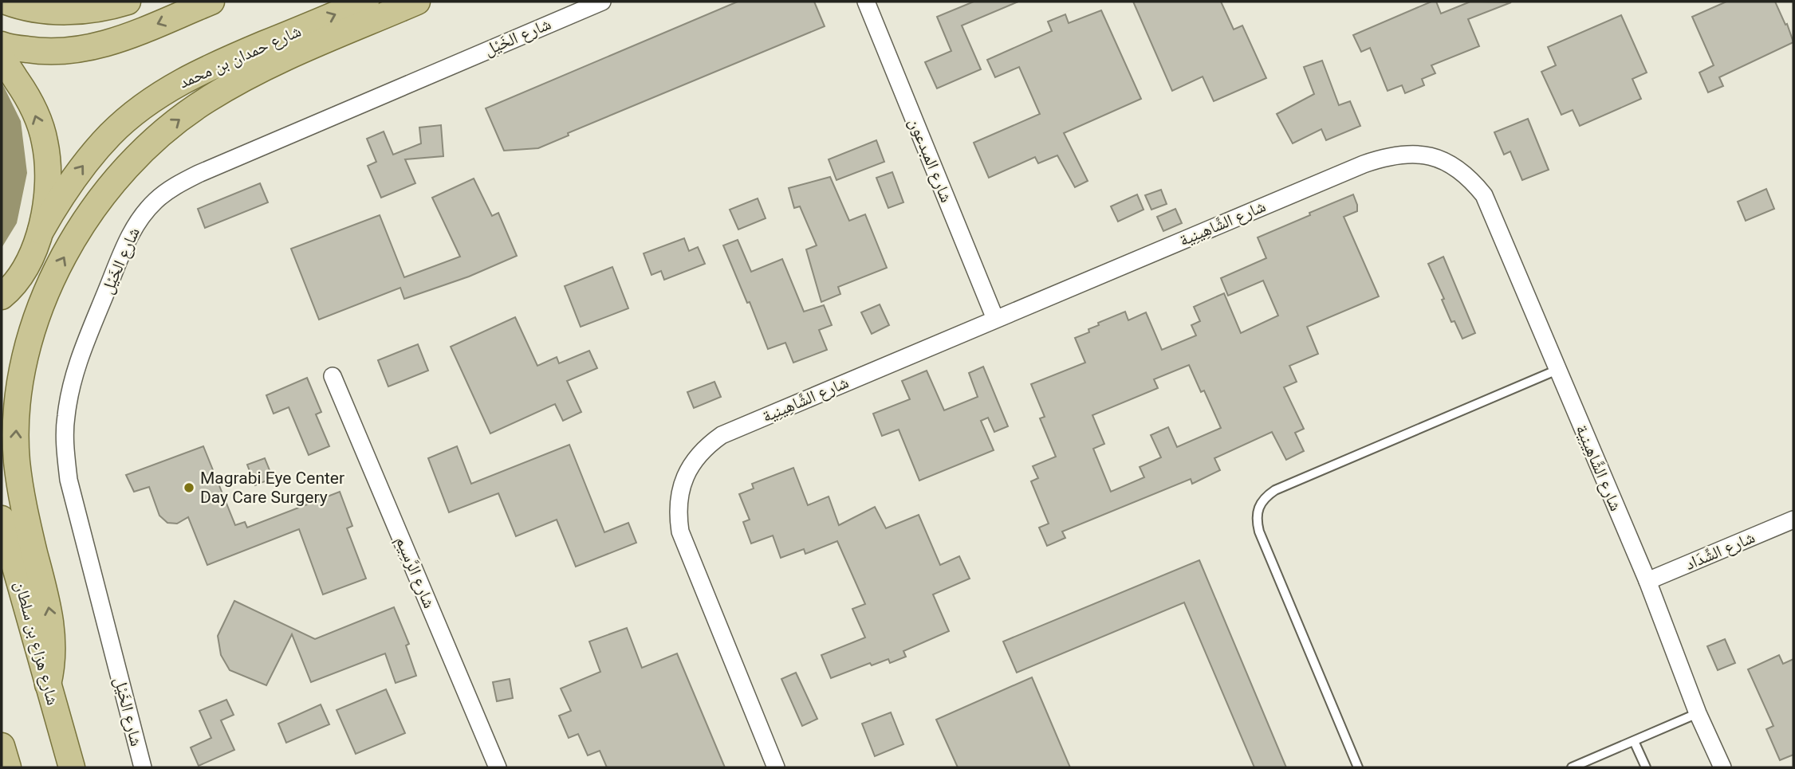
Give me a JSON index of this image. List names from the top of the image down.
{
  "streets": {
    "main road": ["شارع حمدان بن محمد", "شارع هزاع بن سلطان"],
    "street": [
      "شارع الخَيْل",
      "شارع المبدعون",
      "شارع الشَّاهِينِية",
      "شارع الشِّدَاد",
      "شارع الرَّسِيم"
    ]
  },
  "crossings": [
    ["شارع المبدعون", "شارع الشَّاهِينِية"],
    ["شارع الشَّاهِينِية", "شارع الشِّدَاد"]
  ],
  "one_way": ["شارع حمدان بن محمد"],
  "places": ["Magrabi Eye Center Day Care Surgery"]
}
